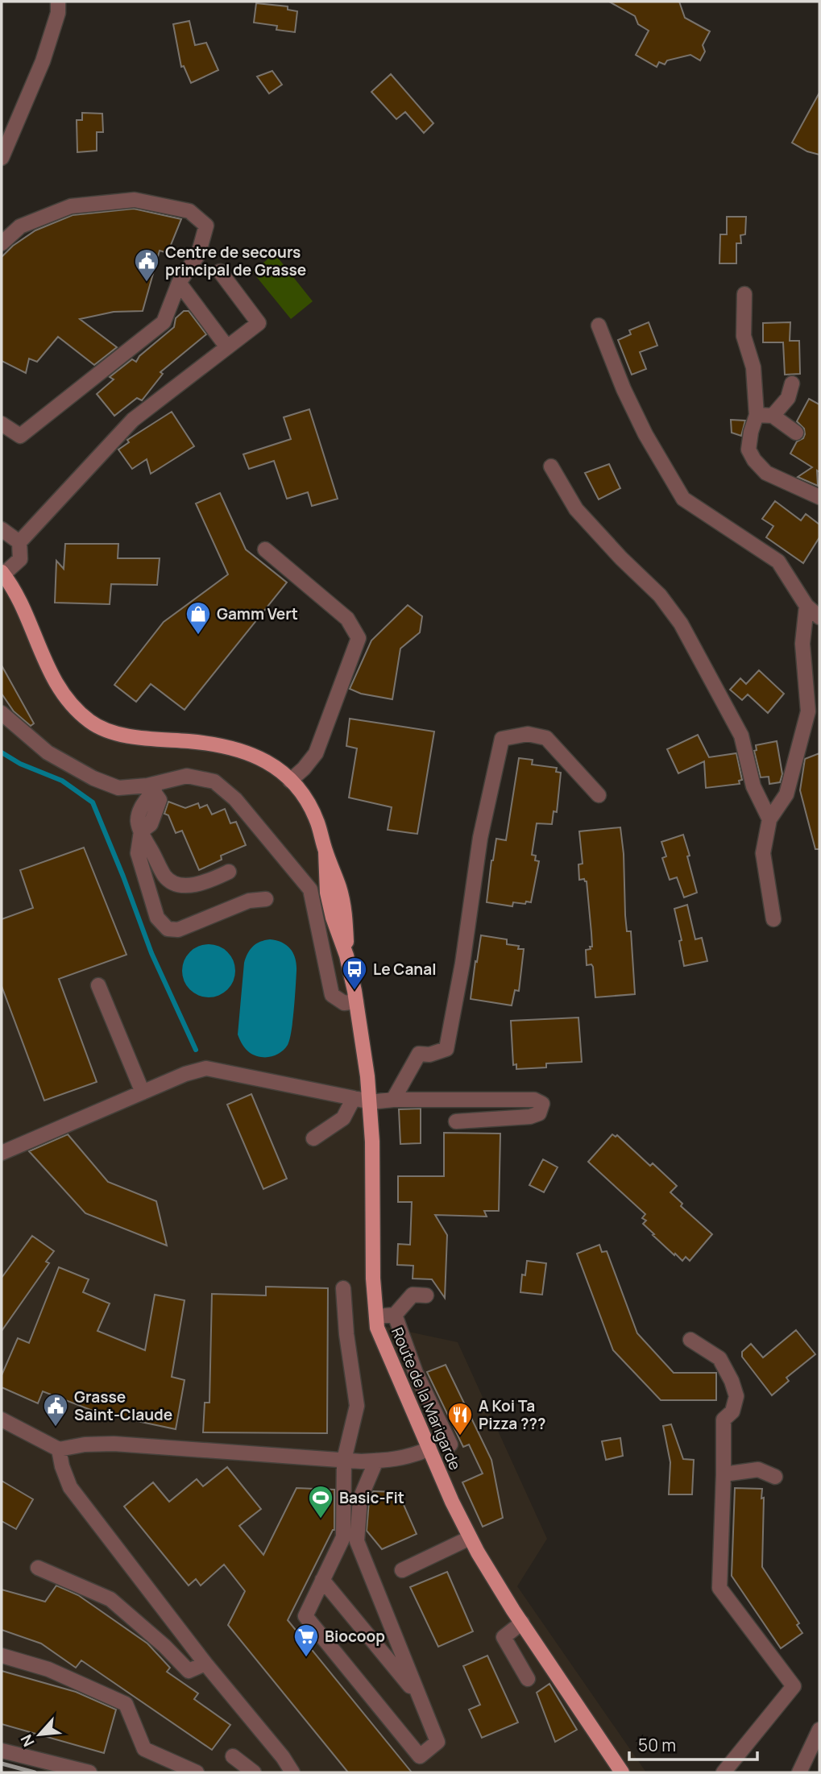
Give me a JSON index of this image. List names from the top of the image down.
{
  "streets": {
    "main road": ["Route de la Marigarde"]
  },
  "places": {
    "public building": ["Centre de secours principal de Grasse", "Grasse Saint-Claude"],
    "shop": ["Gamm Vert"],
    "bus stop": ["Le Canal"],
    "restaurant": ["A Koi Ta Pizza ???"],
    "sports": ["Basic-Fit"],
    "supermarket": ["Biocoop"]
  },
  "scale_bar": "50 m",
  "north": "bottom left"
}
